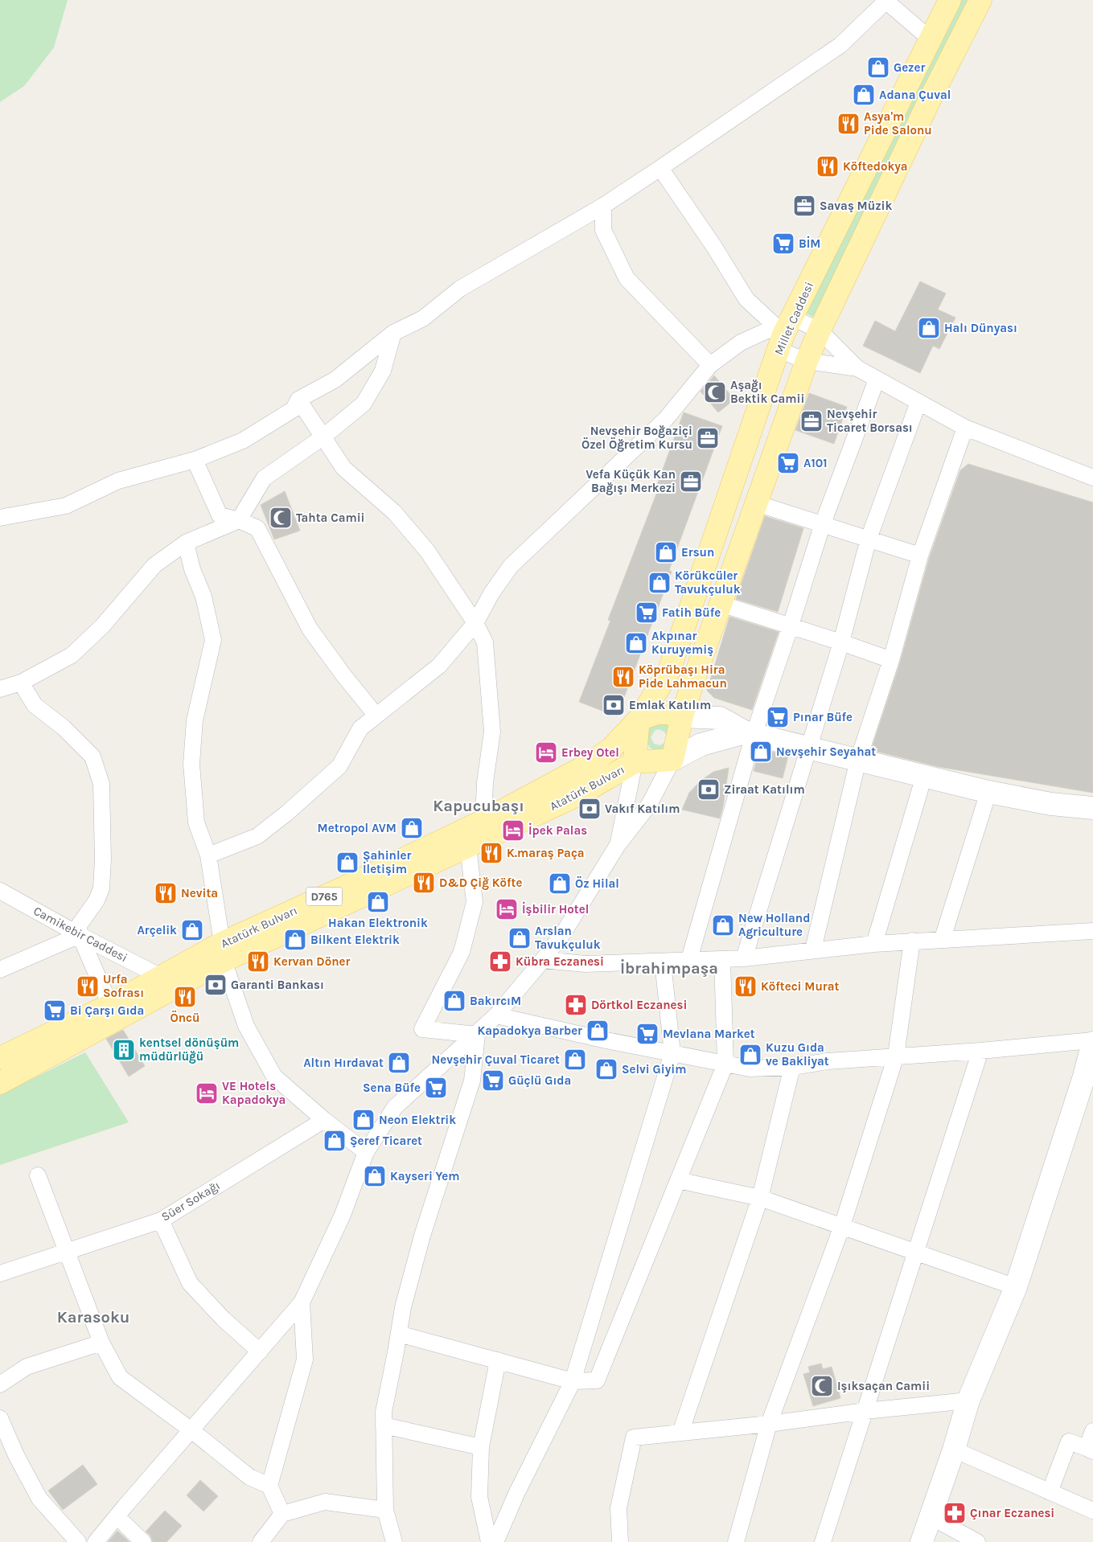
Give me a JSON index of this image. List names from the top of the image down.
{
  "streets": {
    "main road": ["Millet Caddesi", "Atatürk Bulvarı", "D765"],
    "street": ["Camikebir Caddesi", "Süer Sokağı"]
  },
  "crossings": [
    ["Millet Caddesi", "Atatürk Bulvarı"],
    ["Atatürk Bulvarı", "Camikebir Caddesi"]
  ],
  "districts": ["Kapucubaşı", "İbrahimpaşa", "Karasoku"],
  "places": {
    "shop": [
      "Gezer",
      "Adana Çuval",
      "Halı Dünyası",
      "Ersun",
      "Körükcüler Tavukçuluk",
      "Akpınar Kuruyemiş",
      "Nevşehir Seyahat",
      "Metropol AVM",
      "Şahinler İletişim",
      "Öz Hilal",
      "Hakan Elektronik",
      "New Holland Agriculture",
      "Arçelik",
      "Arslan Tavukçuluk",
      "Bilkent Elektrik",
      "BakırcıM",
      "Kapadokya Barber",
      "Kuzu Gıda ve Bakliyat",
      "Nevşehir Çuval Ticaret",
      "Altın Hırdavat",
      "Selvi Giyim",
      "Neon Elektrik",
      "Şeref Ticaret",
      "Kayseri Yem"
    ],
    "restaurant": [
      "Asya'm Pide Salonu",
      "Köftedokya",
      "Köprübaşı Hira Pide Lahmacun",
      "K.maraş Paça",
      "D&D Çiğ Köfte",
      "Nevita",
      "Kervan Döner",
      "Urfa Sofrası",
      "Köfteci Murat",
      "Öncü"
    ],
    "office": [
      "Savaş Müzik",
      "Nevşehir Ticaret Borsası",
      "Nevşehir Boğaziçi Özel Öğretim Kursu",
      "Vefa Küçük Kan Bağışı Merkezi"
    ],
    "supermarket": [
      "BİM",
      "A101",
      "Fatih Büfe",
      "Pınar Büfe",
      "Bi Çarşı Gıda",
      "Mevlana Market",
      "Güçlü Gıda",
      "Sena Büfe"
    ],
    "mosque": ["Aşağı Bektik Camii", "Tahta Camii", "Işıksaçan Camii"],
    "bank": [
      "Emlak Katılım",
      "Ziraat Katılım",
      "Vakıf Katılım",
      "Garanti Bankası"
    ],
    "hotel": [
      "Erbey Otel",
      "İpek Palas",
      "İşbilir Hotel",
      "VE Hotels Kapadokya"
    ],
    "pharmacy": ["Kübra Eczanesi", "Dörtkol Eczanesi", "Çınar Eczanesi"],
    "building": ["kentsel dönüşüm müdürlüğü"]
  }
}
